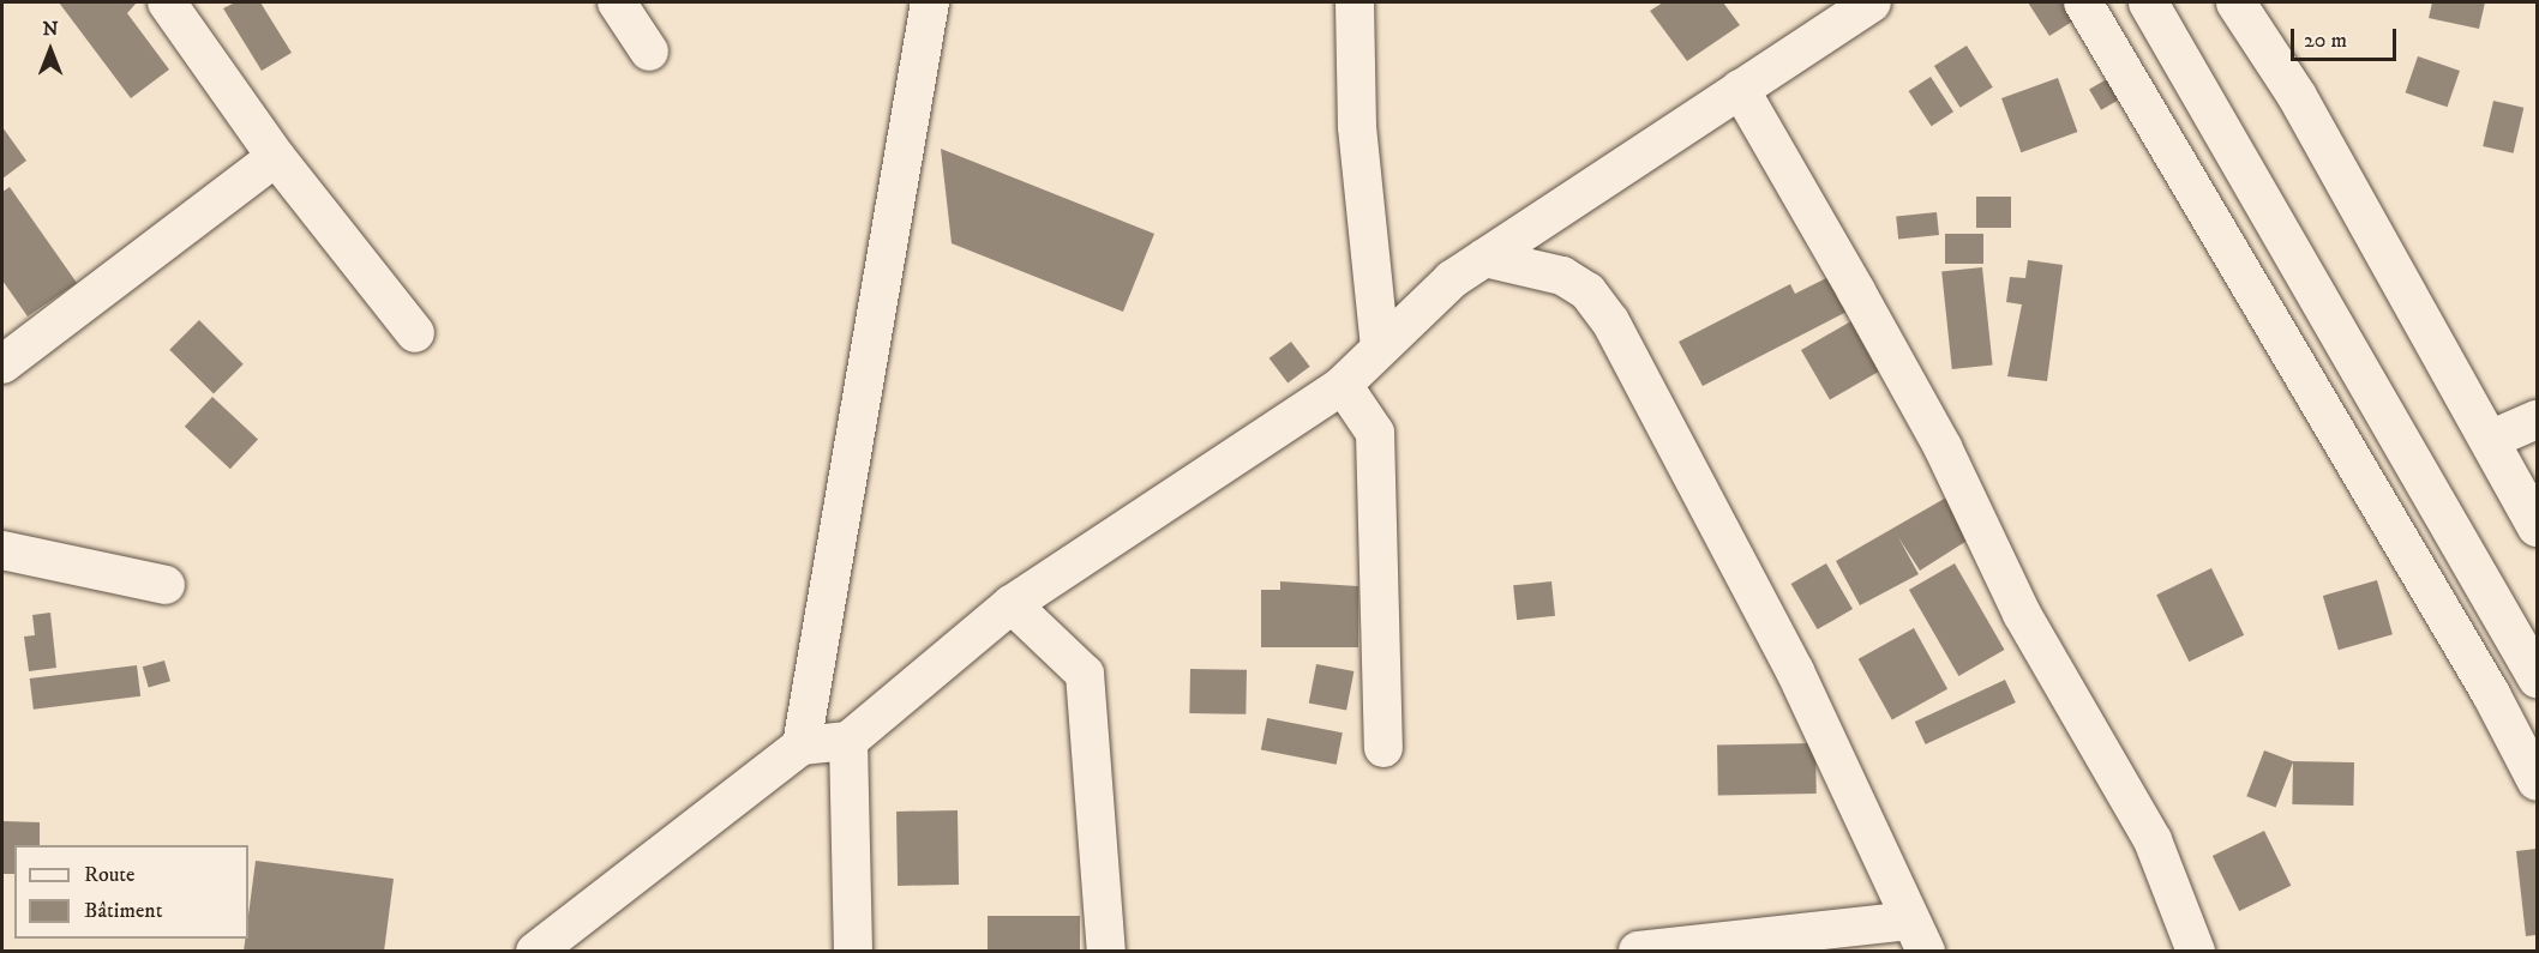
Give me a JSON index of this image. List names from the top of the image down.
{
  "legend": ["Route", "Bâtiment"],
  "scale_bar": "20 m",
  "north": "top"
}
